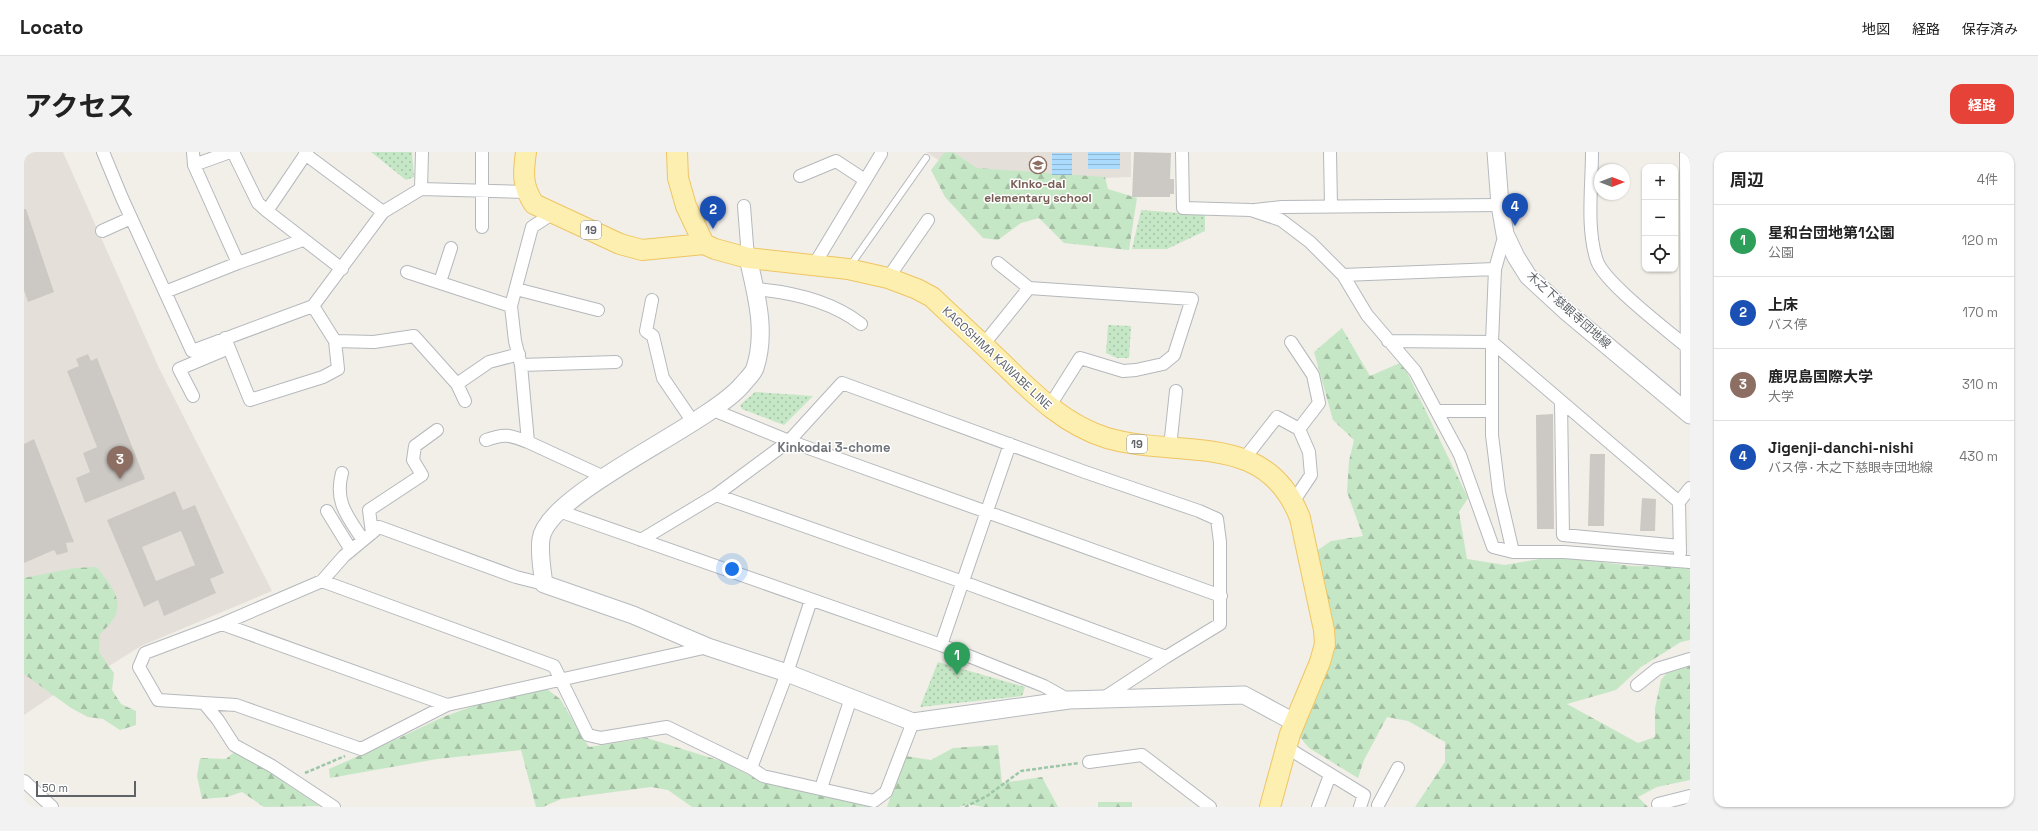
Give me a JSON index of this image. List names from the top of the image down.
{
  "streets": {
    "main road": ["19", "KAGOSHIMA KAWABE LINE"],
    "street": ["木之下慈眼寺団地線"]
  },
  "districts": ["Kinkodai 3-chome"],
  "places": {
    "school or university": ["Kinko-dai elementary school"]
  },
  "scale_bar": "50 m",
  "north": "right",
  "page": {
    "header": "Locato",
    "nav": ["地図", "経路", "保存済み"],
    "title": "アクセス",
    "buttons": "経路",
    "heading": ["周辺", "4件"],
    "map_buttons": ["+", "−"],
    "pins": [
      "4",
      "2",
      "3",
      "1"
    ],
    "list": [
      {
        "mark": "1",
        "name": "星和台団地第1公園",
        "note": "公園",
        "value": "120 m"
      },
      {
        "mark": "2",
        "name": "上床",
        "note": "バス停",
        "value": "170 m"
      },
      {
        "mark": "3",
        "name": "鹿児島国際大学",
        "note": "大学",
        "value": "310 m"
      },
      {
        "mark": "4",
        "name": "Jigenji-danchi-nishi",
        "note": "バス停 · 木之下慈眼寺団地線",
        "value": "430 m"
      }
    ],
    "scale": "50 m"
  }
}
